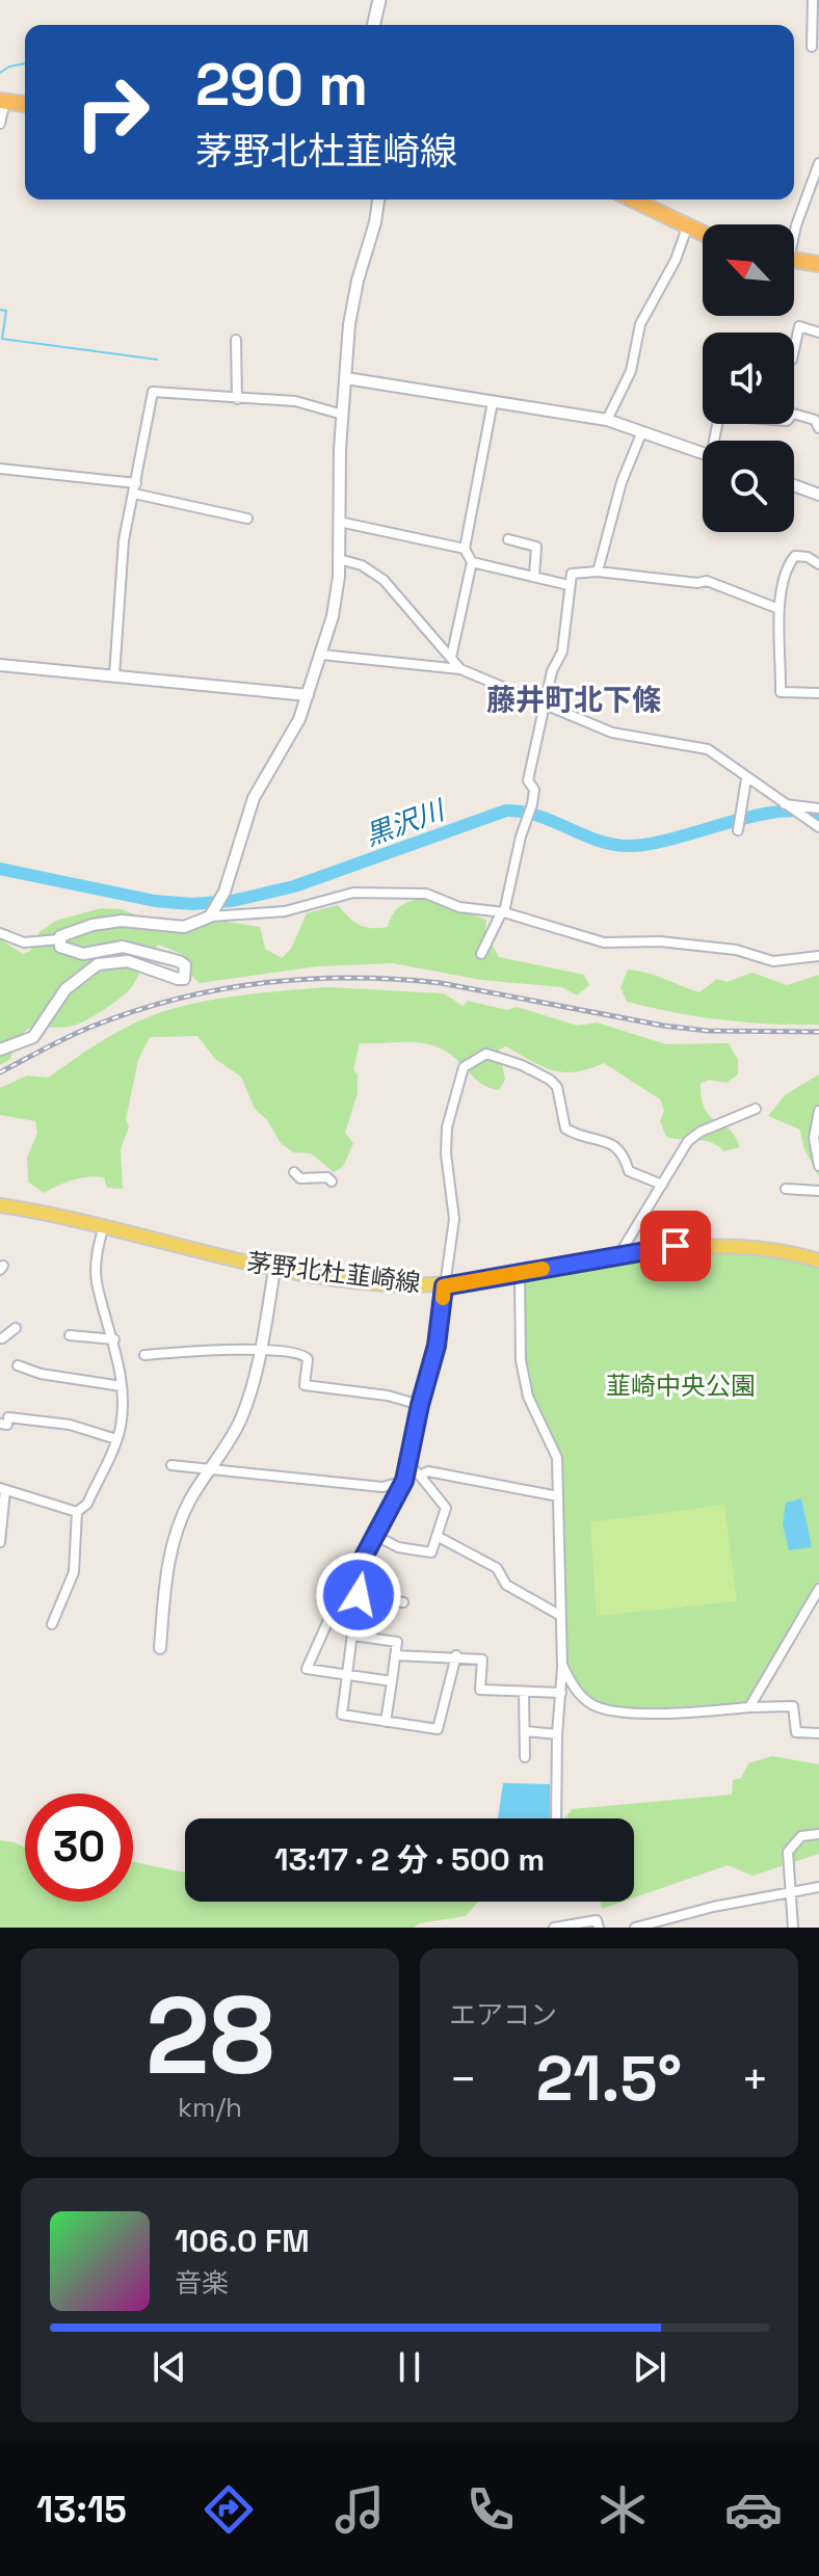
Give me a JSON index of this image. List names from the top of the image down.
{
  "streets": {
    "main road": ["茅野北杜韮崎線"]
  },
  "districts": ["藤井町北下條"],
  "water": ["黒沢川"],
  "parks": ["韮崎中央公園"],
  "north": "top left",
  "page": {
    "turn": ["290 m", "茅野北杜韮崎線"],
    "limit": "30",
    "trip": "13:17 · 2 分 · 500 m",
    "tile": [
      ["28", "km/h"],
      "エアコン"
    ],
    "heat": ["−", "21.5°", "+"],
    "song": ["106.0 FM", "音楽"],
    "tabs": "13:15"
  }
}
